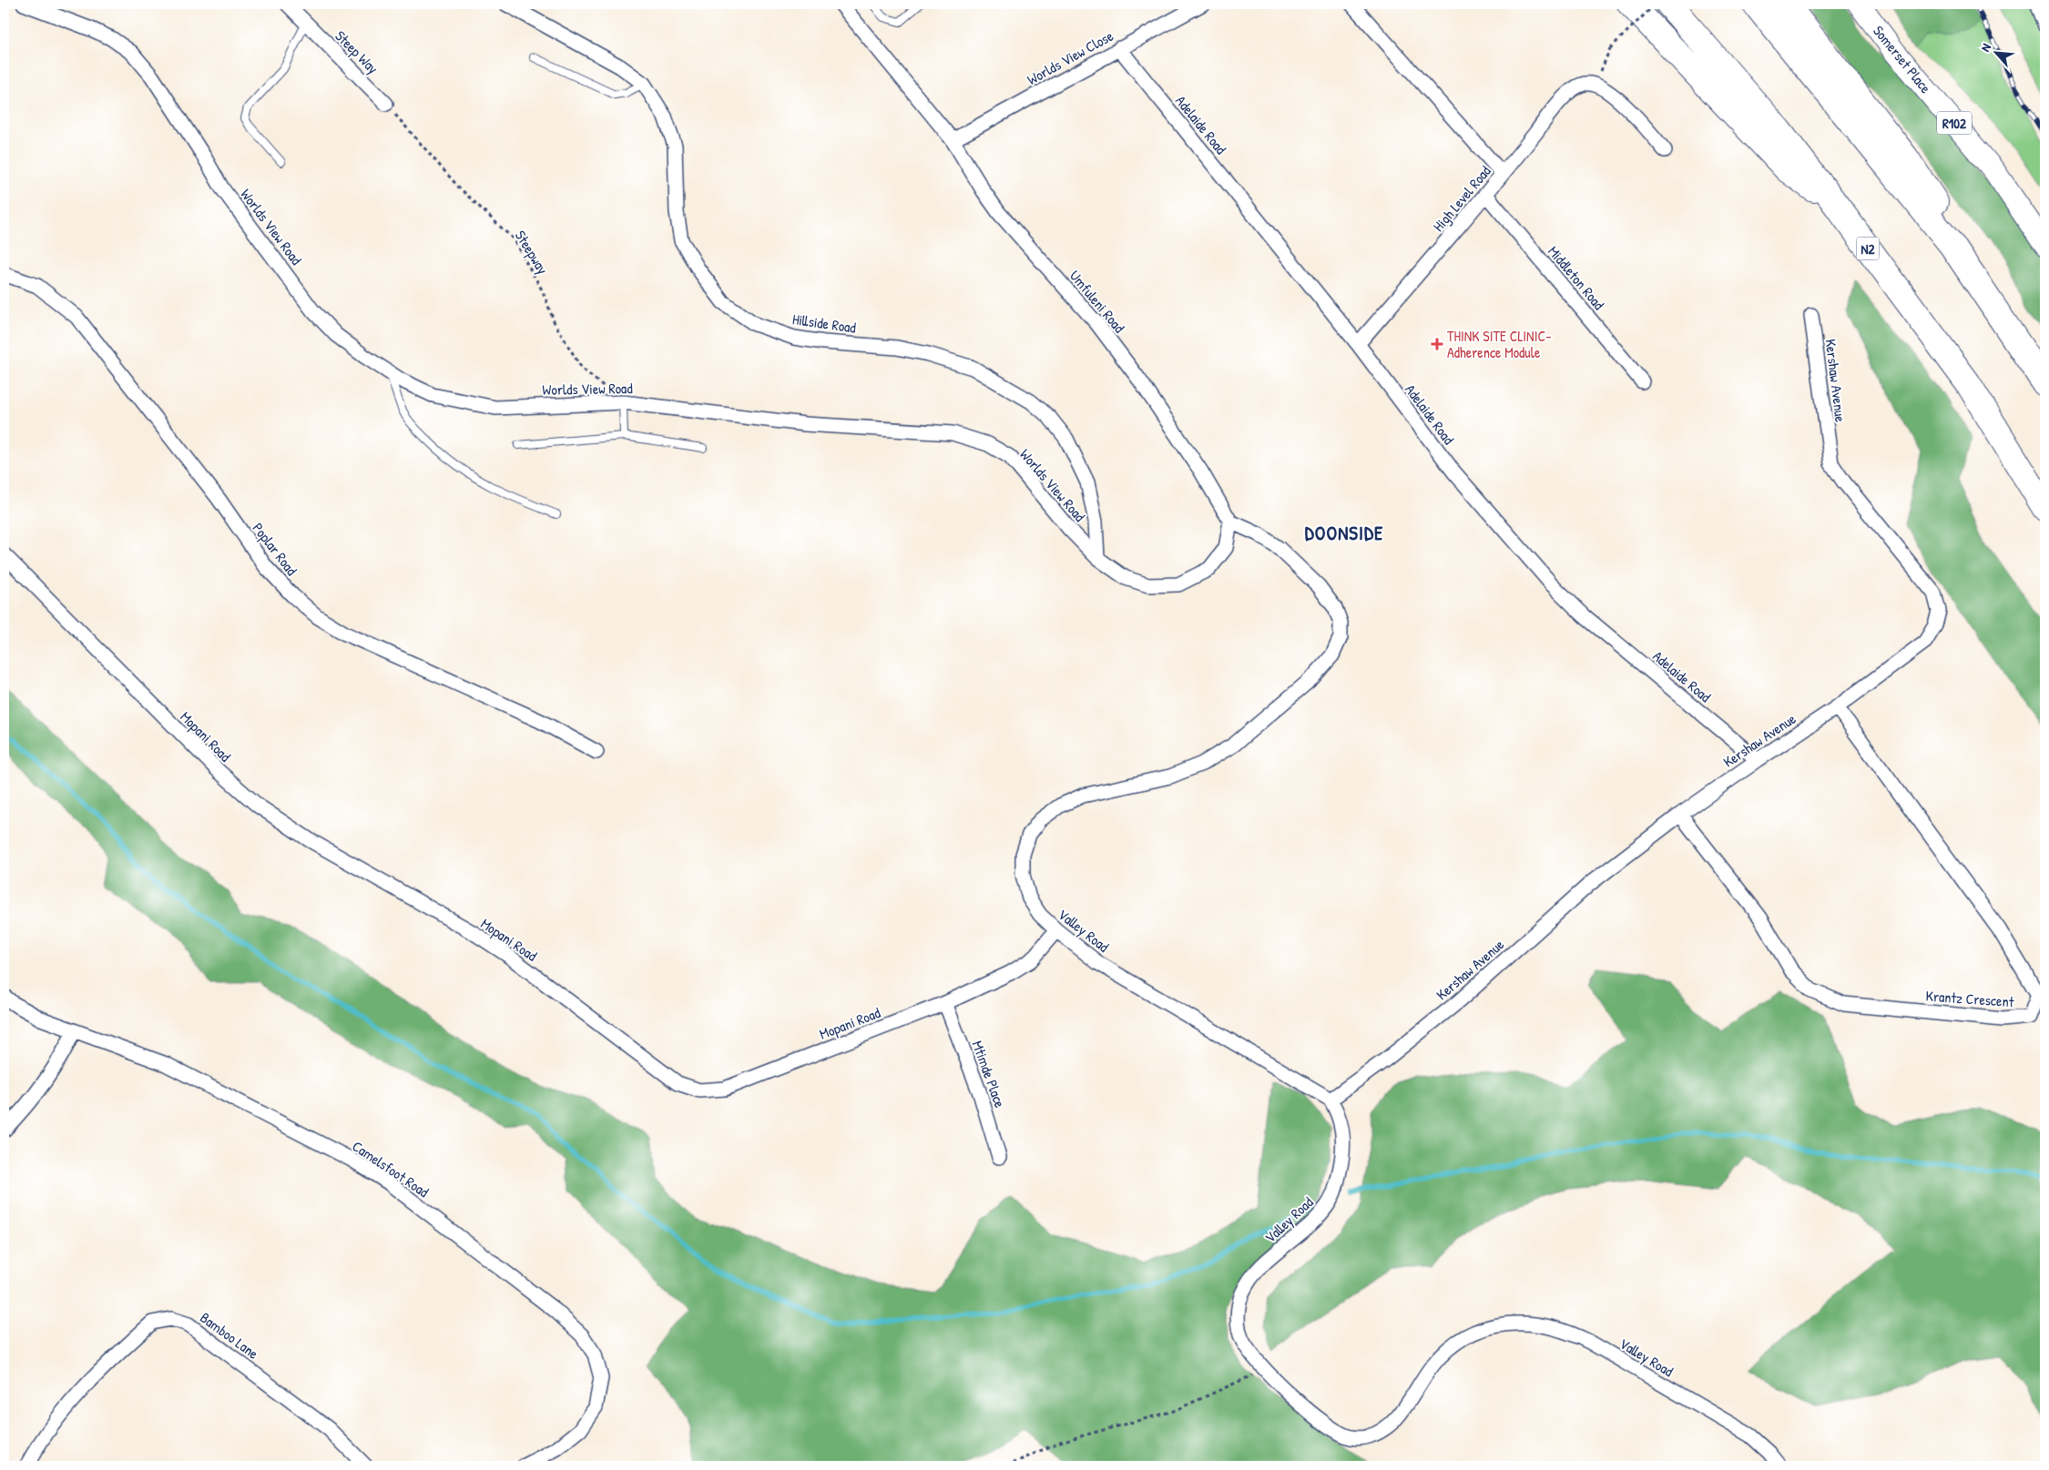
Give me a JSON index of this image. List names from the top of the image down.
{
  "streets": {
    "highway": ["N2"],
    "main road": ["Somerset Place", "R102"],
    "street": [
      "Steep Way",
      "Worlds View Close",
      "Adelaide Road",
      "High Level Road",
      "Worlds View Road",
      "Middleton Road",
      "Umfuleni Road",
      "Hillside Road",
      "Kershaw Avenue",
      "Poplar Road",
      "Mopani Road",
      "Valley Road",
      "Krantz Crescent",
      "Mtimde Place",
      "Camelsfoot Road",
      "Bamboo Lane"
    ],
    "path": ["Steepway"]
  },
  "crossings": [
    ["Steep Way", "Steepway"],
    ["Worlds View Close", "Adelaide Road"],
    ["Worlds View Close", "Umfuleni Road"],
    ["Adelaide Road", "High Level Road"],
    ["Adelaide Road", "Kershaw Avenue"],
    ["High Level Road", "Middleton Road"],
    ["Worlds View Road", "Steepway"],
    ["Worlds View Road", "Umfuleni Road"],
    ["Worlds View Road", "Hillside Road"],
    ["Worlds View Road", "Valley Road"],
    ["Umfuleni Road", "Valley Road"],
    ["Kershaw Avenue", "Valley Road"],
    ["Kershaw Avenue", "Krantz Crescent"],
    ["Mopani Road", "Valley Road"],
    ["Mopani Road", "Mtimde Place"]
  ],
  "districts": ["DOONSIDE"],
  "places": {
    "health": ["THINK SITE CLINIC- Adherence Module"]
  },
  "north": "top left"
}
